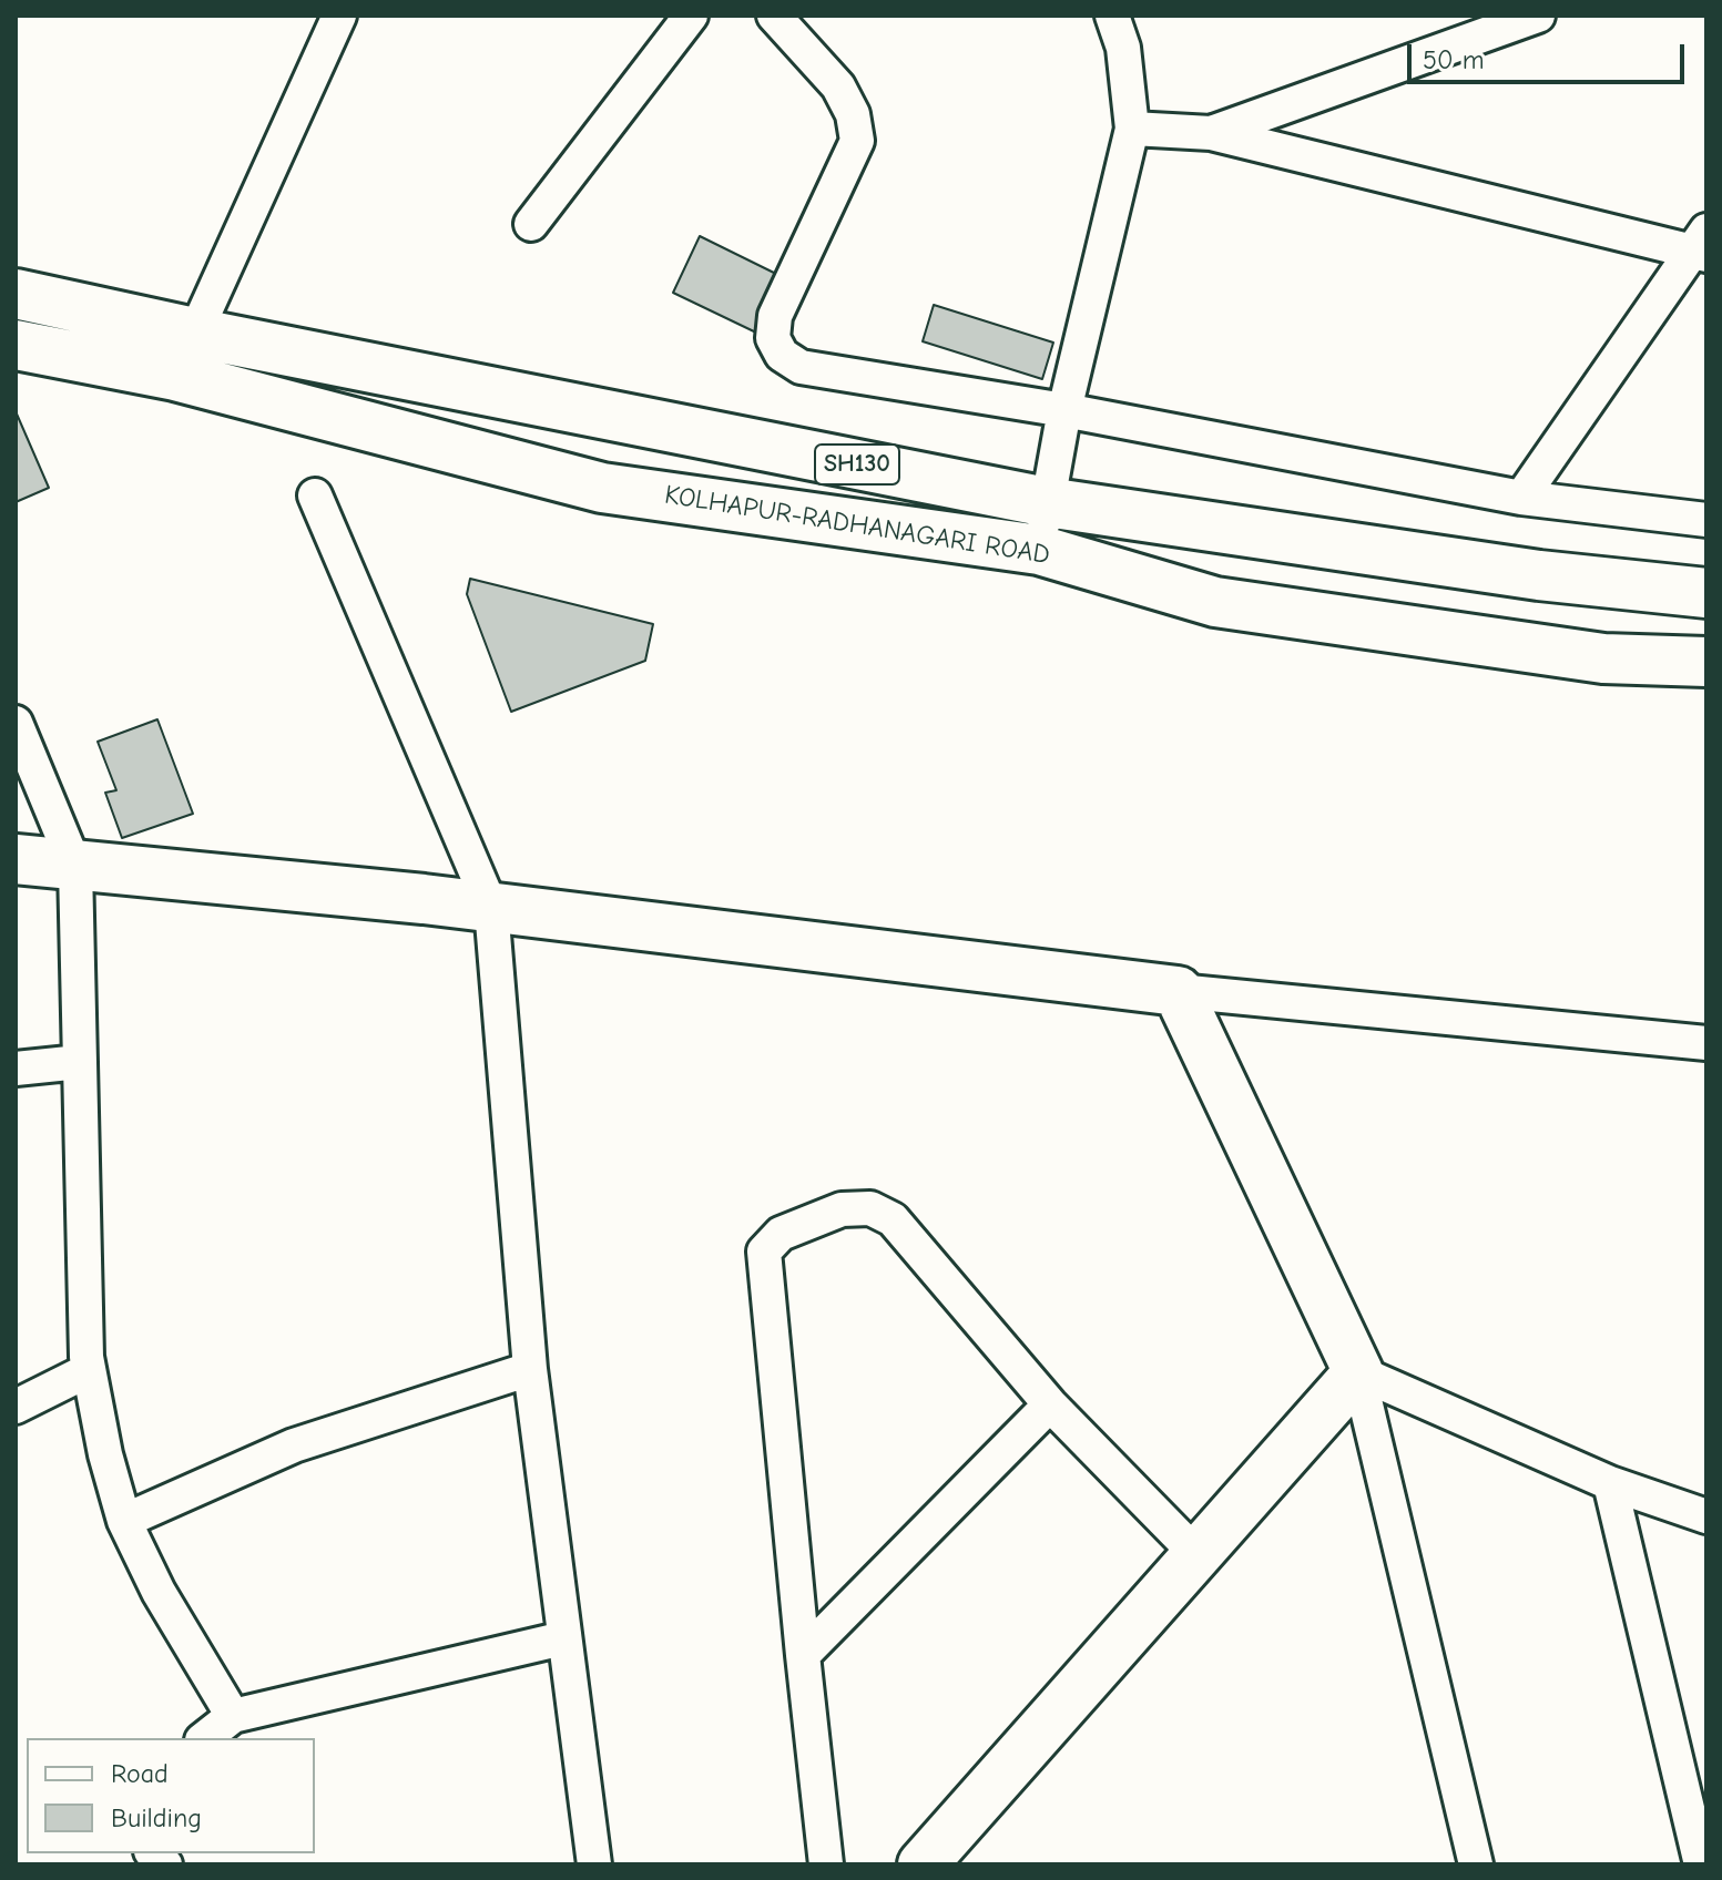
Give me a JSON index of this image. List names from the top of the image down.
{
  "streets": {
    "main road": ["SH130", "KOLHAPUR-RADHANAGARI ROAD"]
  },
  "legend": ["Road", "Building"],
  "scale_bar": "50 m"
}
